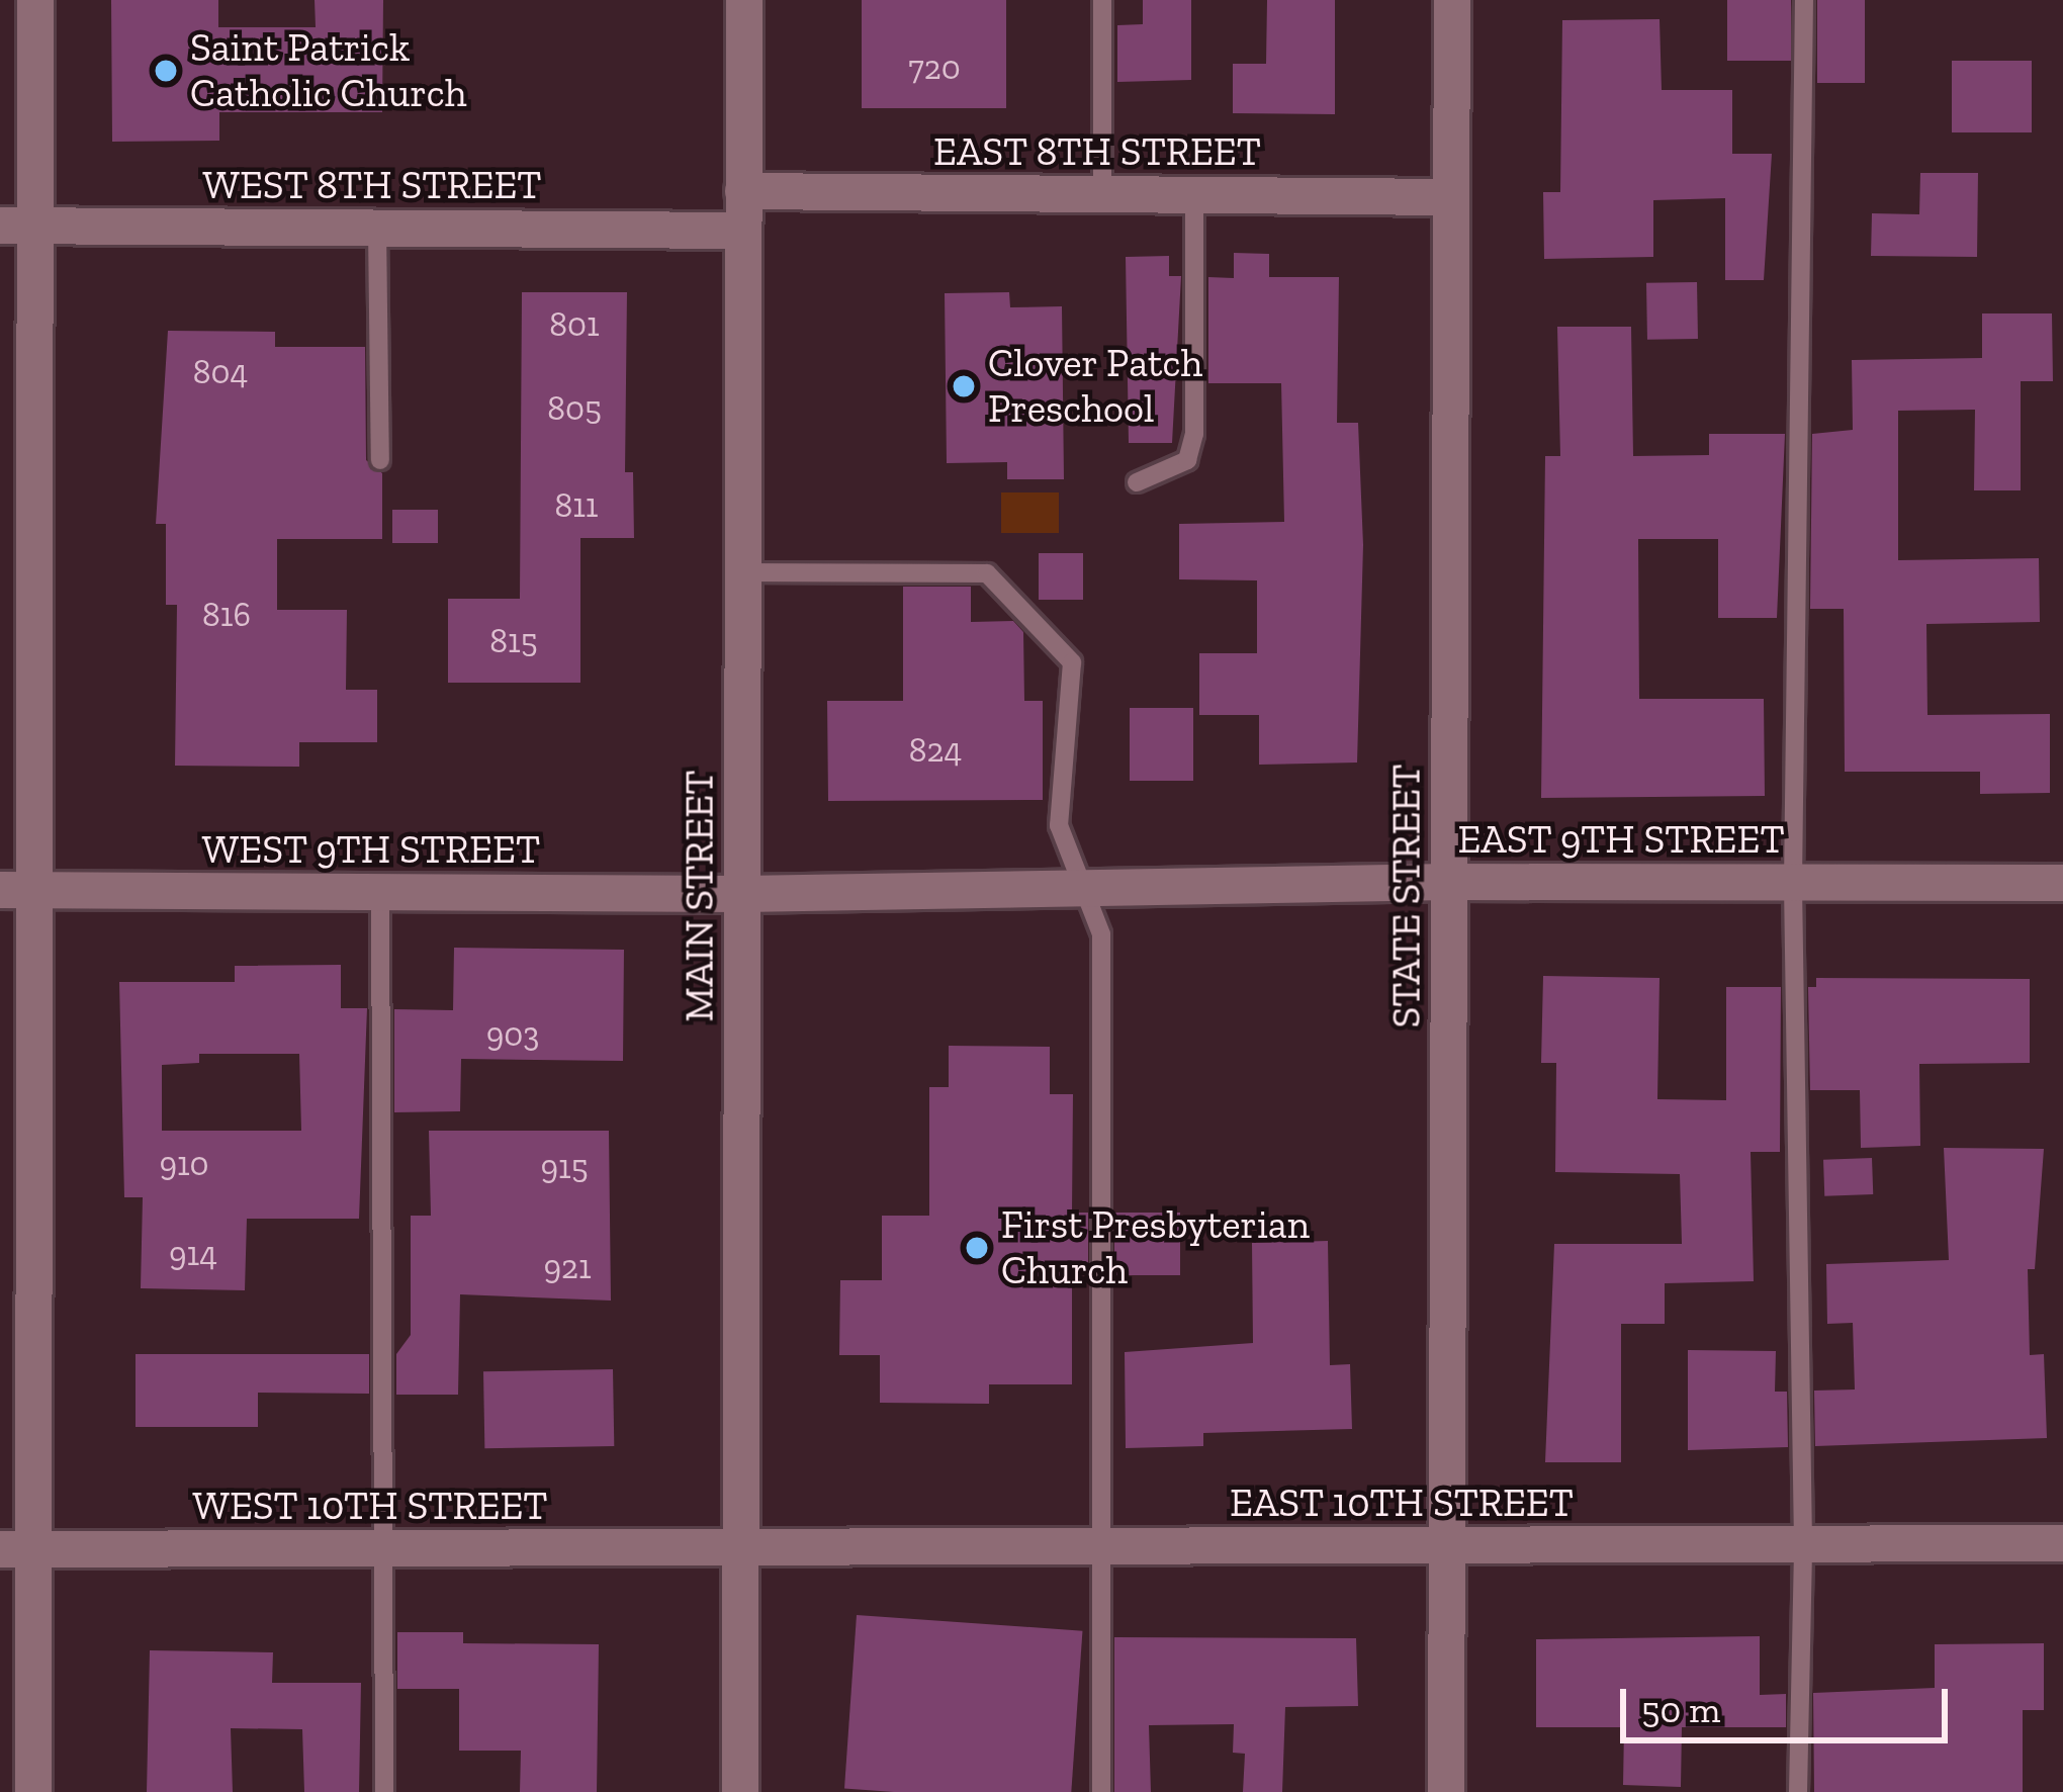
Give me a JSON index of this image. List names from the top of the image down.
{
  "streets": {
    "street": [
      "EAST 8TH STREET",
      "WEST 8TH STREET",
      "EAST 9TH STREET",
      "WEST 9TH STREET",
      "MAIN STREET",
      "STATE STREET",
      "EAST 10TH STREET",
      "WEST 10TH STREET"
    ]
  },
  "crossings": [
    ["EAST 8TH STREET", "MAIN STREET"],
    ["EAST 8TH STREET", "STATE STREET"],
    ["WEST 8TH STREET", "MAIN STREET"],
    ["EAST 9TH STREET", "WEST 9TH STREET"],
    ["EAST 9TH STREET", "MAIN STREET"],
    ["EAST 9TH STREET", "STATE STREET"],
    ["WEST 9TH STREET", "MAIN STREET"],
    ["MAIN STREET", "EAST 10TH STREET"],
    ["MAIN STREET", "WEST 10TH STREET"],
    ["STATE STREET", "EAST 10TH STREET"],
    ["EAST 10TH STREET", "WEST 10TH STREET"]
  ],
  "places": ["Saint Patrick Catholic Church", "Clover Patch Preschool", "First Presbyterian Church"],
  "house_numbers": [
    "720",
    "801",
    "804",
    "805",
    "811",
    "816",
    "815",
    "824",
    "903",
    "910",
    "915",
    "914",
    "921"
  ],
  "scale_bar": "50 m"
}
